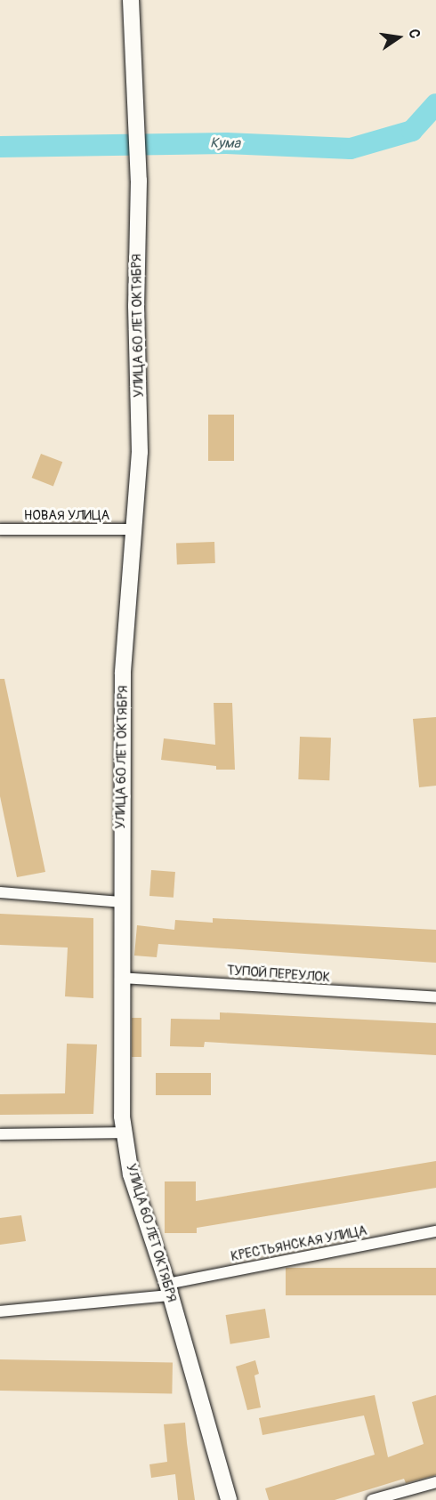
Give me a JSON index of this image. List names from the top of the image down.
{
  "streets": {
    "main road": ["УЛИЦА 60 ЛЕТ ОКТЯБРЯ"],
    "street": ["НОВАЯ УЛИЦА", "ТУПОЙ ПЕРЕУЛОК", "КРЕСТЬЯНСКАЯ УЛИЦА"]
  },
  "crossings": [
    ["УЛИЦА 60 ЛЕТ ОКТЯБРЯ", "НОВАЯ УЛИЦА"],
    ["УЛИЦА 60 ЛЕТ ОКТЯБРЯ", "ТУПОЙ ПЕРЕУЛОК"],
    ["УЛИЦА 60 ЛЕТ ОКТЯБРЯ", "КРЕСТЬЯНСКАЯ УЛИЦА"]
  ],
  "water": ["Кума"],
  "north": "right"
}
